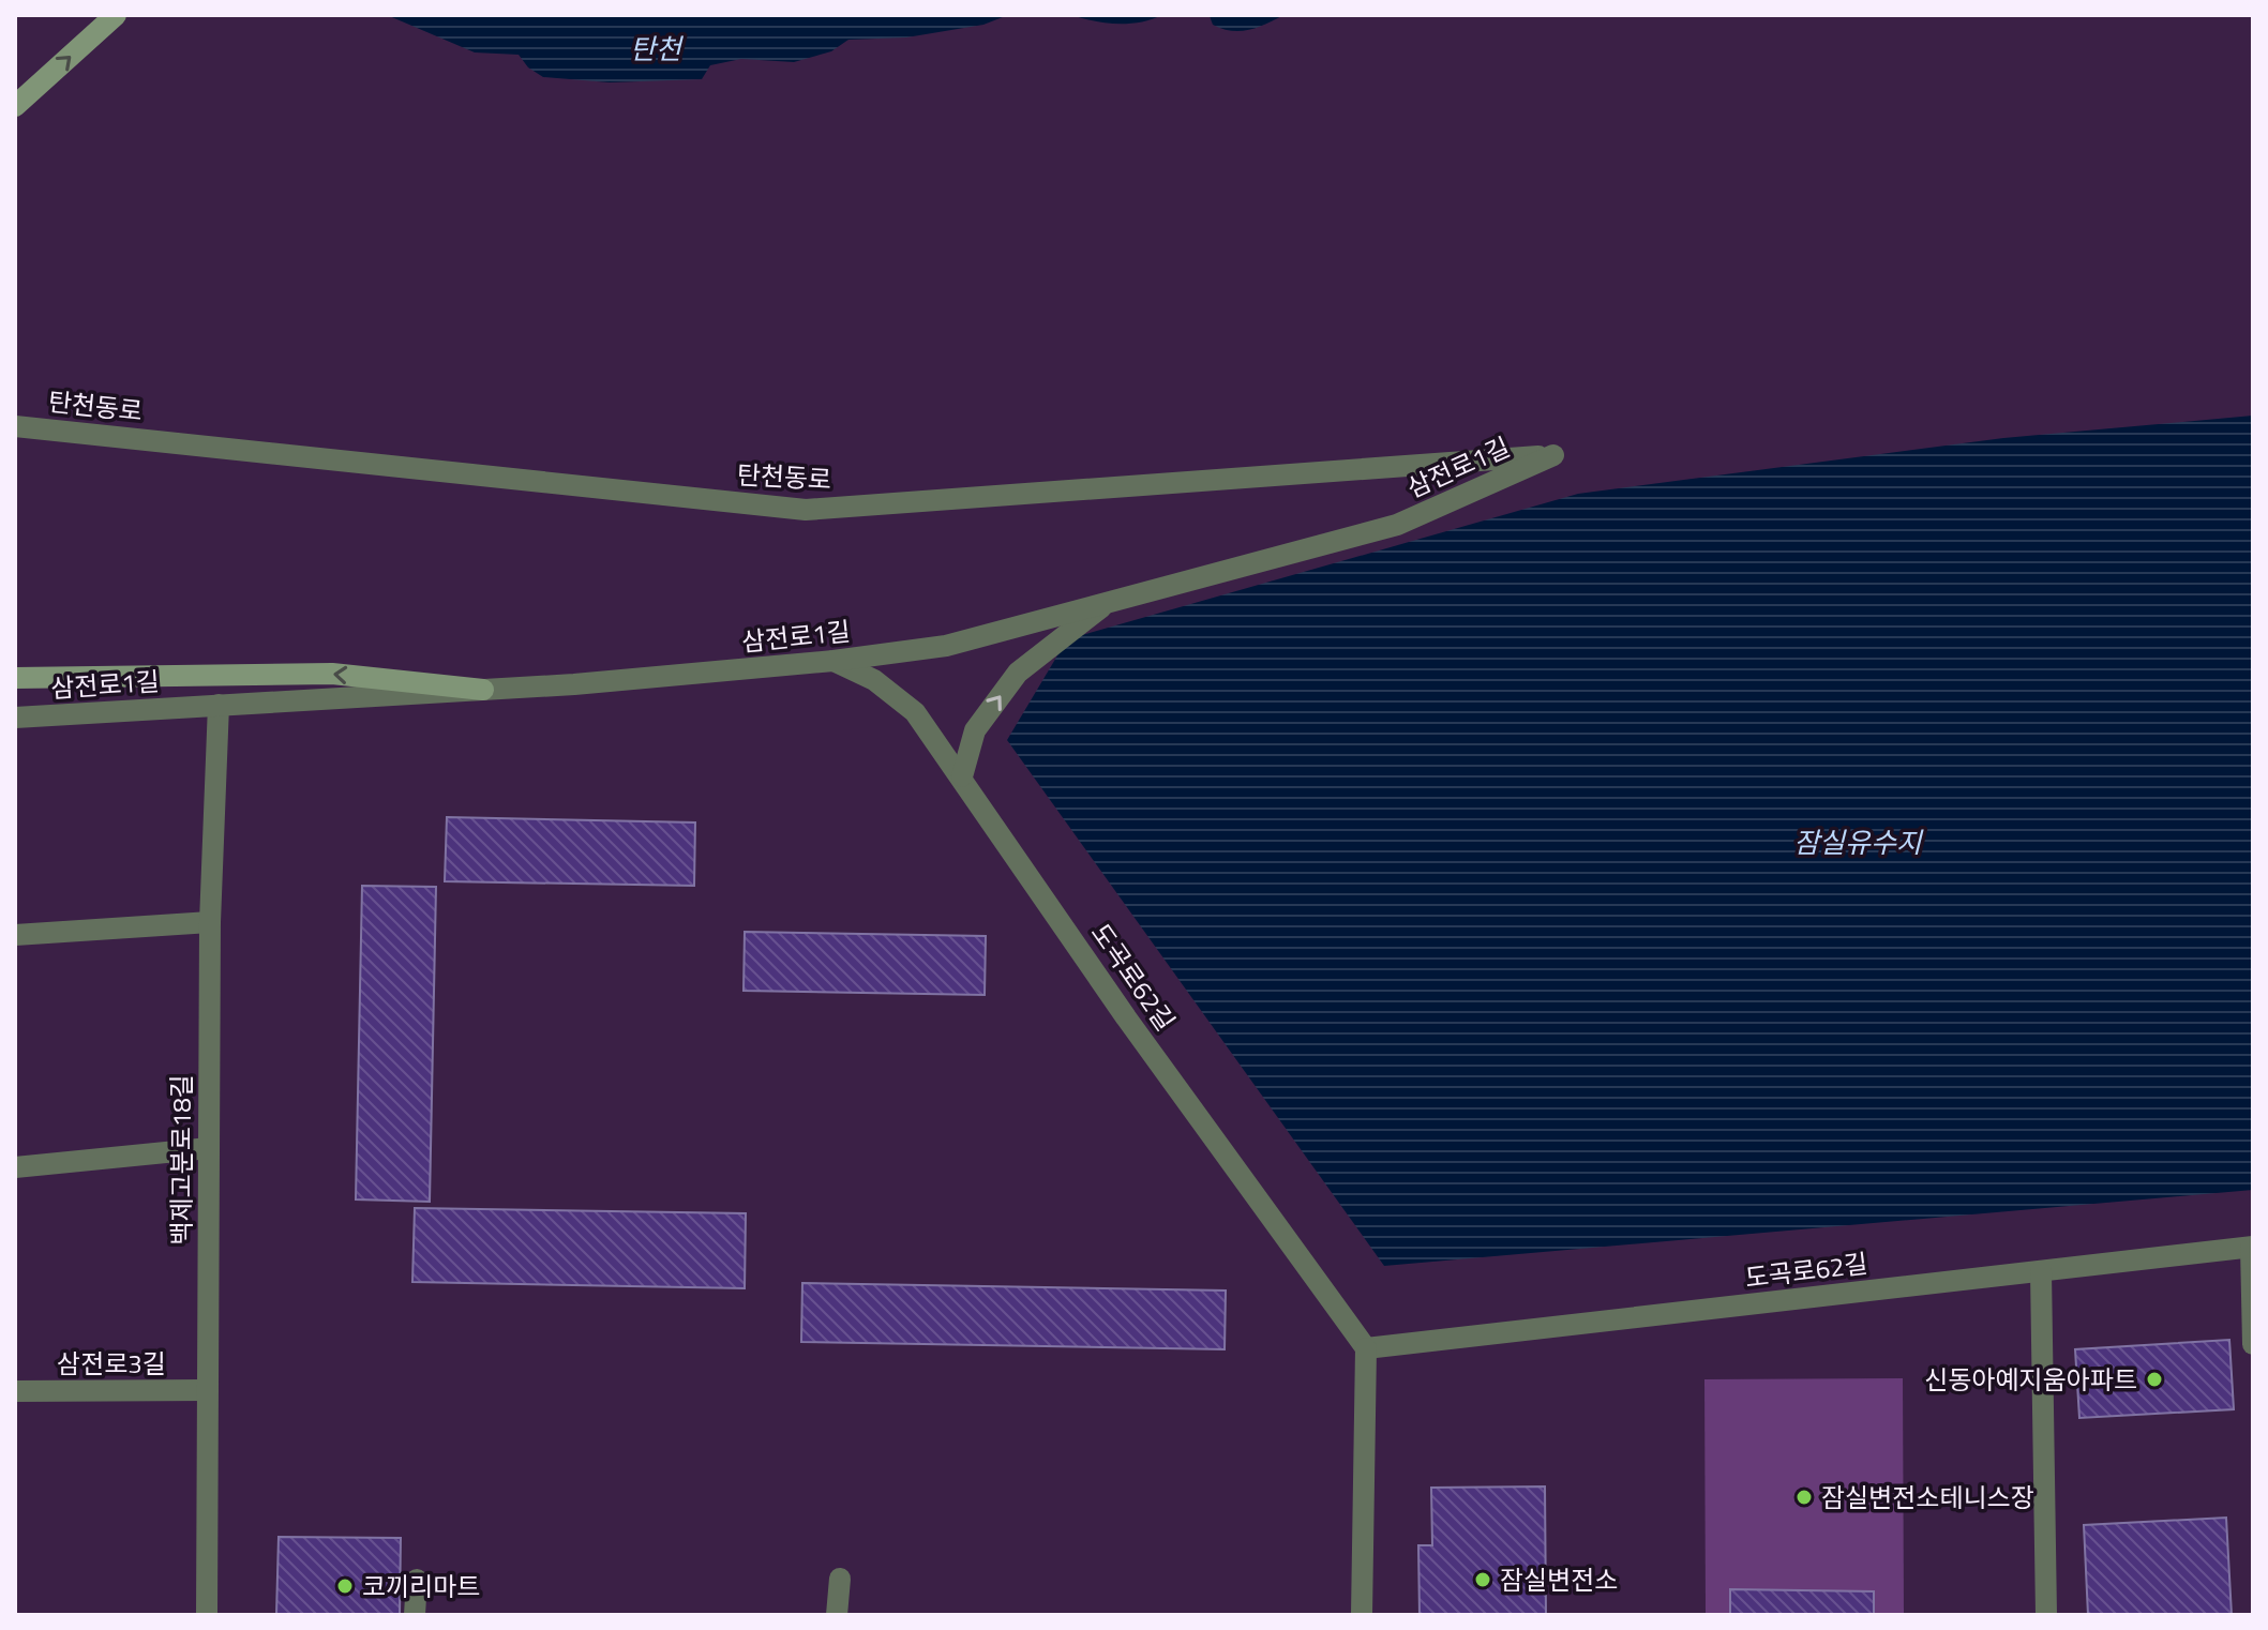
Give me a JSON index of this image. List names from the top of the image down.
{
  "streets": {
    "street": [
      "탄천동로",
      "삼전로1길",
      "도곡로62길",
      "백제고분로18길",
      "삼전로3길"
    ]
  },
  "crossings": [
    ["탄천동로", "삼전로1길"],
    ["삼전로1길", "도곡로62길"],
    ["삼전로1길", "백제고분로18길"],
    ["백제고분로18길", "삼전로3길"]
  ],
  "water": ["탄천", "잠실유수지"],
  "places": [
    "신동아예지움아파트",
    "잠실변전소테니스장",
    "잠실변전소",
    "코끼리마트"
  ]
}
